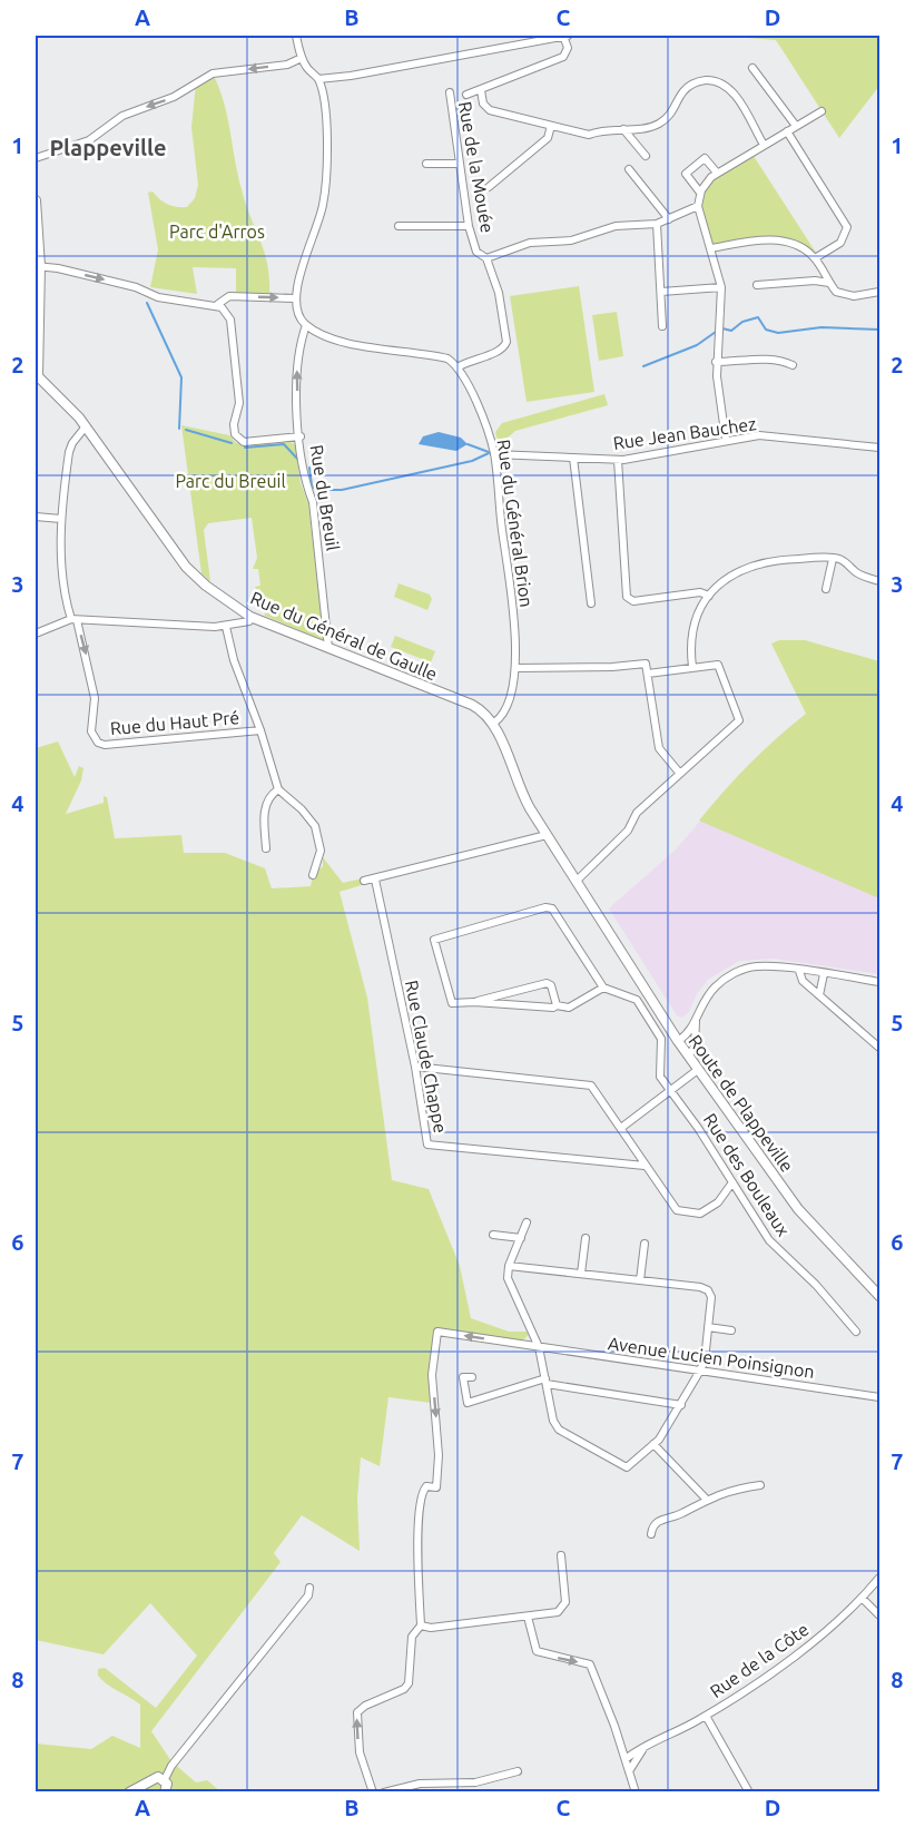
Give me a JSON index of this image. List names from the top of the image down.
{
  "streets": {
    "street": [
      "Rue de la Mouée",
      "Rue Jean Bauchez",
      "Rue du Breuil",
      "Rue du Général Brion",
      "Rue du Général de Gaulle",
      "Rue du Haut Pré",
      "Rue Claude Chappe",
      "Route de Plappeville",
      "Rue des Bouleaux",
      "Avenue Lucien Poinsignon",
      "Rue de la Côte"
    ]
  },
  "crossings": [
    ["Rue de la Mouée", "Rue du Général Brion"],
    ["Rue Jean Bauchez", "Rue du Général Brion"],
    ["Rue du Breuil", "Rue du Général de Gaulle"],
    ["Rue du Général Brion", "Rue du Général de Gaulle"],
    ["Rue du Général de Gaulle", "Rue du Haut Pré"]
  ],
  "districts": ["Plappeville"],
  "parks": ["Parc d'Arros", "Parc du Breuil"],
  "grid": {
    "columns": [
      "A",
      "B",
      "C",
      "D"
    ],
    "rows": [
      "1",
      "2",
      "3",
      "4",
      "5",
      "6",
      "7",
      "8"
    ]
  }
}
